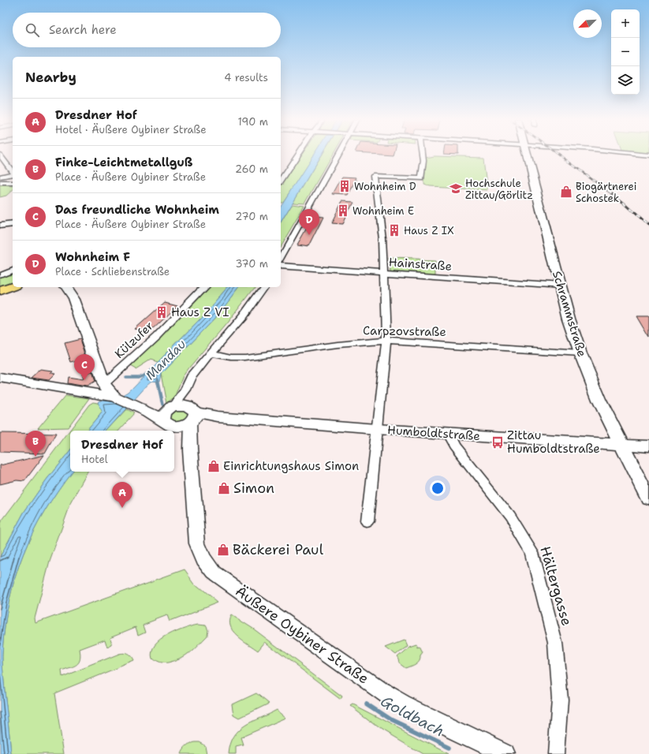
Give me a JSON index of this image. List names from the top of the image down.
{
  "streets": {
    "main road": ["Schrammstraße", "Humboldtstraße"],
    "street": [
      "Hainstraße",
      "Carpzovstraße",
      "Külzufer",
      "Hältergasse",
      "Äußere Oybiner Straße"
    ]
  },
  "crossings": [
    ["Hainstraße", "Schrammstraße"],
    ["Schrammstraße", "Carpzovstraße"],
    ["Schrammstraße", "Humboldtstraße"],
    ["Humboldtstraße", "Hältergasse"],
    ["Humboldtstraße", "Äußere Oybiner Straße"]
  ],
  "water": ["Mandau", "Goldbach"],
  "places": {
    "building": [
      "Wohnheim D",
      "Wohnheim E",
      "Haus Z IX",
      "Haus Z VI"
    ],
    "school or university": ["Hochschule Zittau/Görlitz"],
    "shop": [
      "Biogärtnerei Schostek",
      "Einrichtungshaus Simon",
      "Simon",
      "Bäckerei Paul"
    ],
    "bus stop": ["Zittau Humboldtstraße"]
  },
  "north": "bottom left",
  "page": {
    "map_buttons": ["+", "−"],
    "search": "Search here",
    "heading": ["Nearby", "4 results"],
    "list": [
      {
        "mark": "A",
        "name": "Dresdner Hof",
        "note": "Hotel · Äußere Oybiner Straße",
        "value": "190 m"
      },
      {
        "mark": "B",
        "name": "Finke-Leichtmetallguß",
        "note": "Place · Äußere Oybiner Straße",
        "value": "260 m"
      },
      {
        "mark": "C",
        "name": "Das freundliche Wohnheim",
        "note": "Place · Äußere Oybiner Straße",
        "value": "270 m"
      },
      {
        "mark": "D",
        "name": "Wohnheim F",
        "note": "Place · Schliebenstraße",
        "value": "370 m"
      }
    ],
    "pins": [
      "D",
      "C",
      "B",
      "A"
    ],
    "popup": ["Dresdner Hof", "Hotel"]
  }
}
